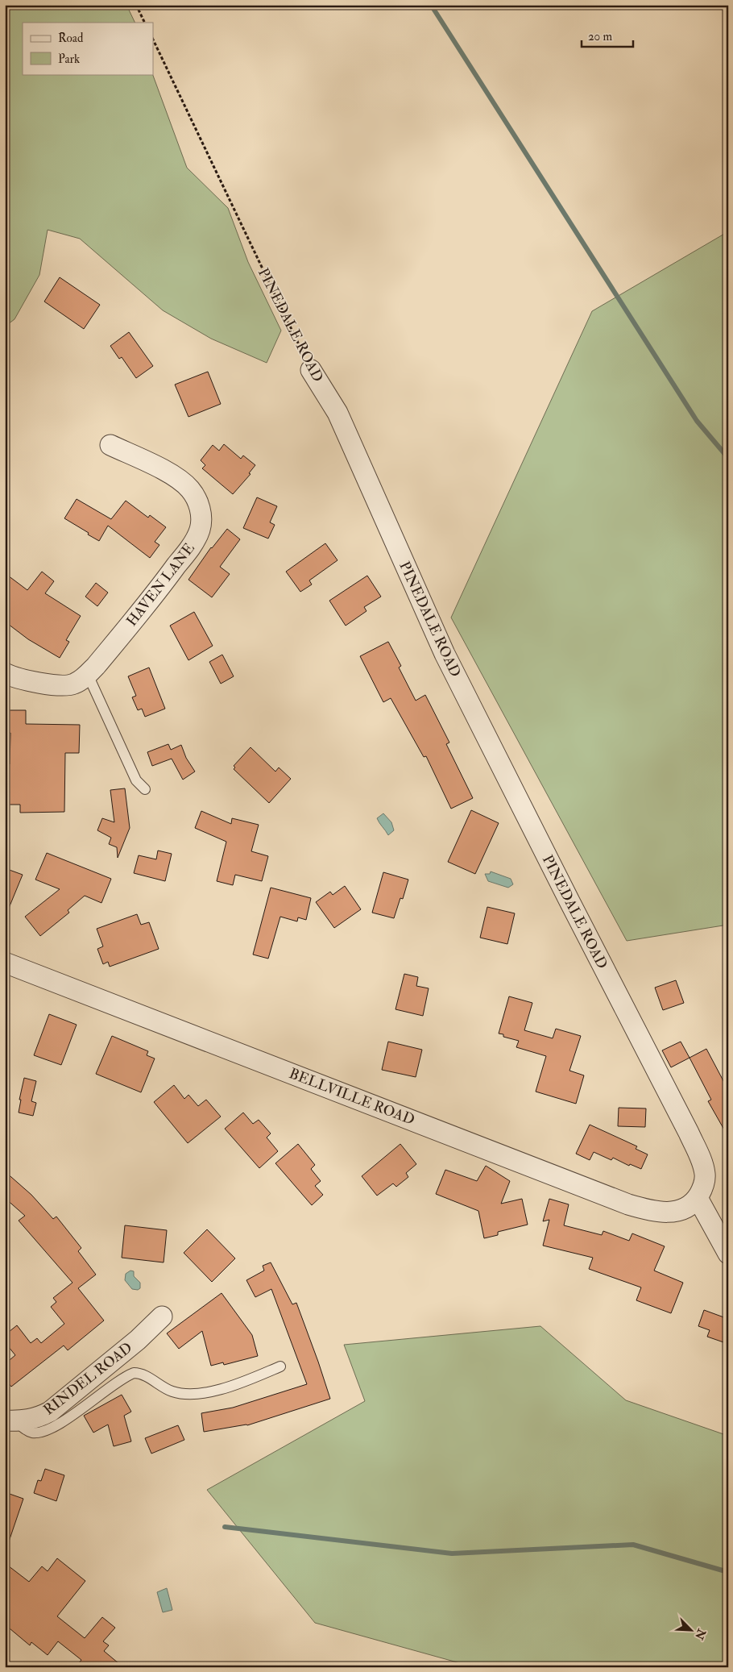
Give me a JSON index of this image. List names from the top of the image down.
{
  "streets": {
    "street": [
      "PINEDALE ROAD",
      "HAVEN LANE",
      "BELLVILLE ROAD",
      "RINDEL ROAD"
    ]
  },
  "crossings": [
    ["PINEDALE ROAD", "BELLVILLE ROAD"]
  ],
  "legend": ["Road", "Park"],
  "scale_bar": "20 m",
  "north": "bottom right"
}
